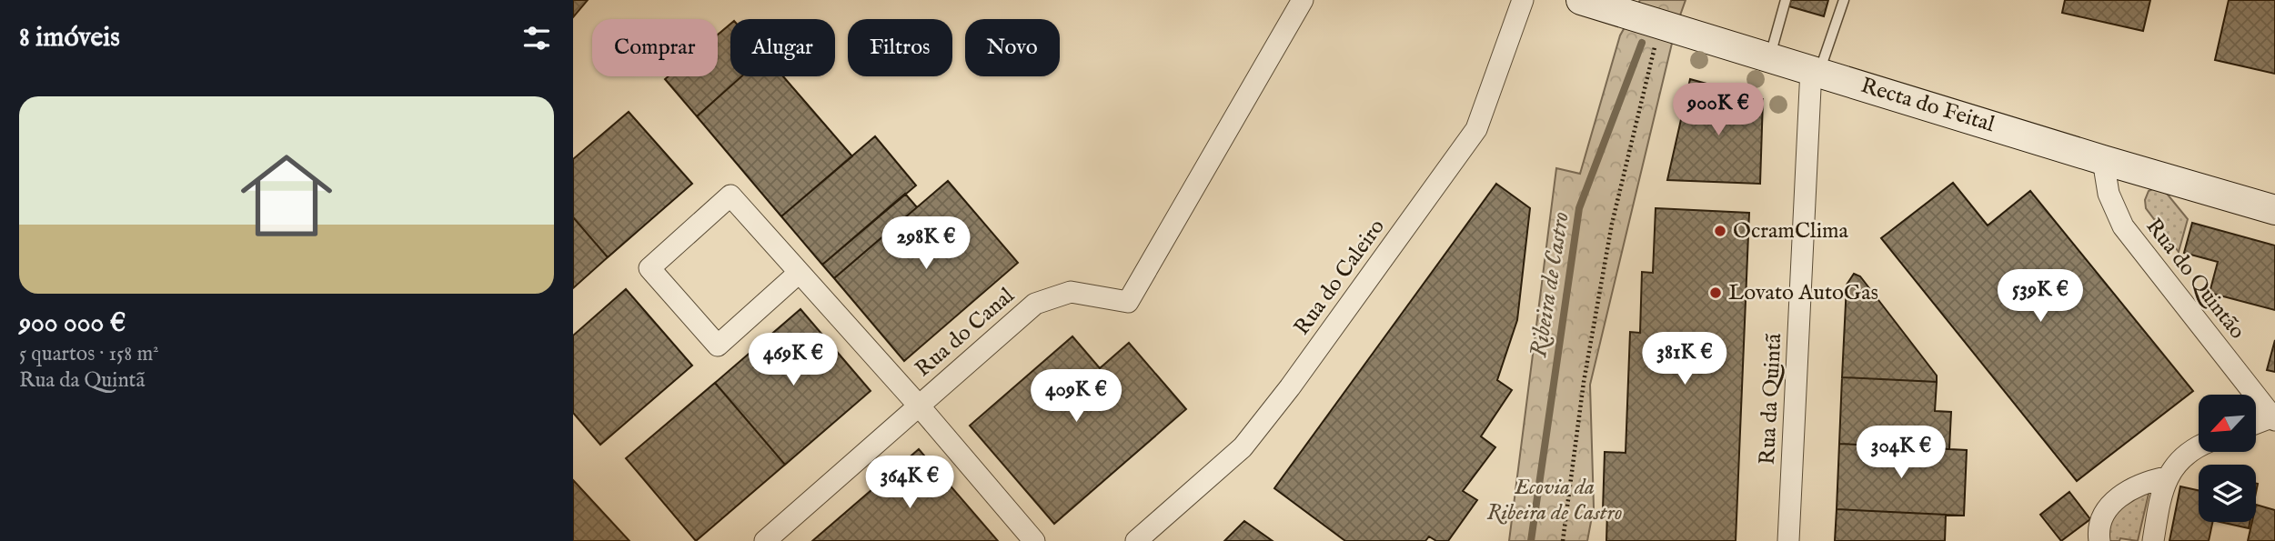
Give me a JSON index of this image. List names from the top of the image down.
{
  "streets": {
    "street": [
      "Recta do Feital",
      "Rua do Caleiro",
      "Rua do Quintão",
      "Rua do Canal",
      "Rua da Quintã"
    ]
  },
  "crossings": [
    ["Recta do Feital", "Rua do Quintão"],
    ["Recta do Feital", "Rua da Quintã"]
  ],
  "water": ["Ribeira de Castro"],
  "parks": ["Ecovia da Ribeira de Castro"],
  "places": ["OcramClima", "Lovato AutoGas"],
  "north": "bottom left",
  "page": {
    "heading": "8 imóveis",
    "chip": [
      "Comprar",
      "Alugar",
      "Filtros",
      "Novo"
    ],
    "list": [
      {
        "name": "900 000 €",
        "note": "5 quartos · 158 m² · Rua da Quintã"
      }
    ],
    "price": [
      "900K €",
      "298K €",
      "539K €",
      "381K €",
      "469K €",
      "409K €",
      "304K €",
      "364K €"
    ]
  }
}
